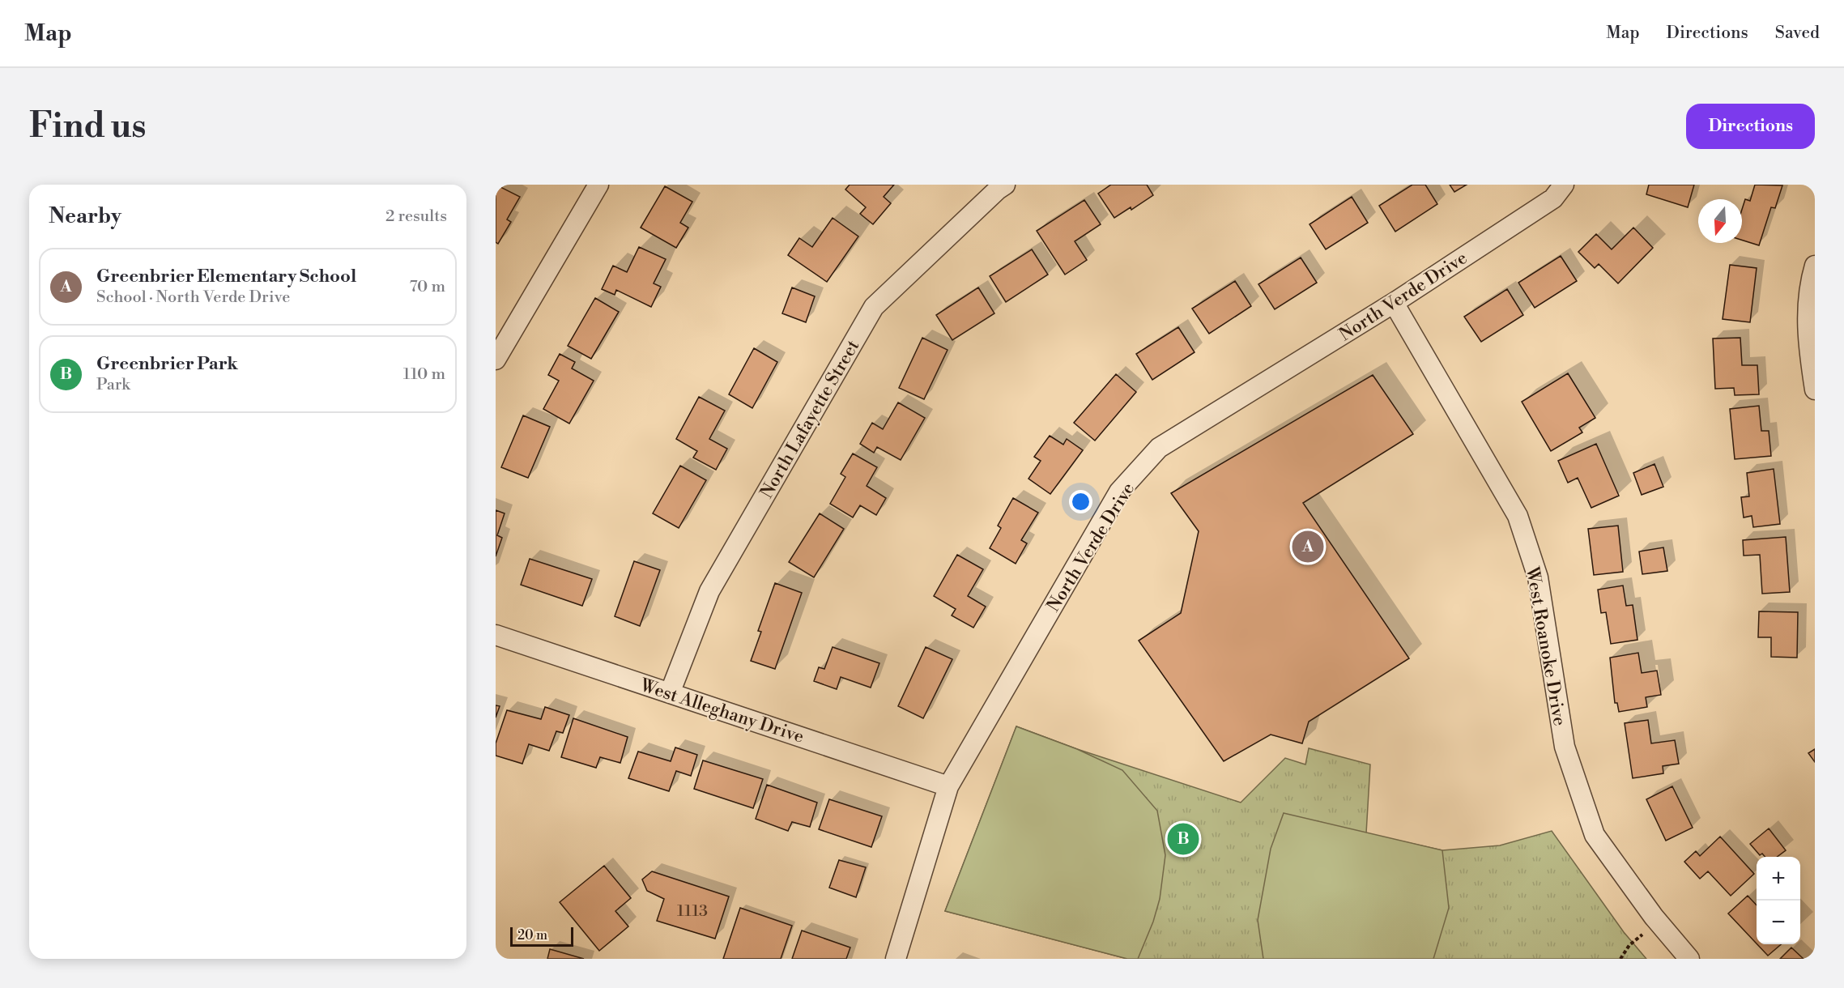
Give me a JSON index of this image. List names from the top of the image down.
{
  "streets": {
    "street": [
      "North Verde Drive",
      "North Lafayette Street",
      "West Roanoke Drive",
      "West Alleghany Drive"
    ]
  },
  "crossings": [
    ["North Verde Drive", "West Roanoke Drive"],
    ["North Verde Drive", "West Alleghany Drive"],
    ["North Lafayette Street", "West Alleghany Drive"]
  ],
  "house_numbers": ["1113"],
  "scale_bar": "20 m",
  "north": "bottom",
  "page": {
    "header": "Map",
    "nav": ["Map", "Directions", "Saved"],
    "buttons": "Directions",
    "title": "Find us",
    "heading": ["Nearby", "2 results"],
    "list": [
      {
        "mark": "A",
        "name": "Greenbrier Elementary School",
        "note": "School · North Verde Drive",
        "value": "70 m"
      },
      {
        "mark": "B",
        "name": "Greenbrier Park",
        "note": "Park",
        "value": "110 m"
      }
    ],
    "pins": ["A", "B"],
    "map_buttons": ["+", "−"],
    "scale": "20 m"
  }
}
